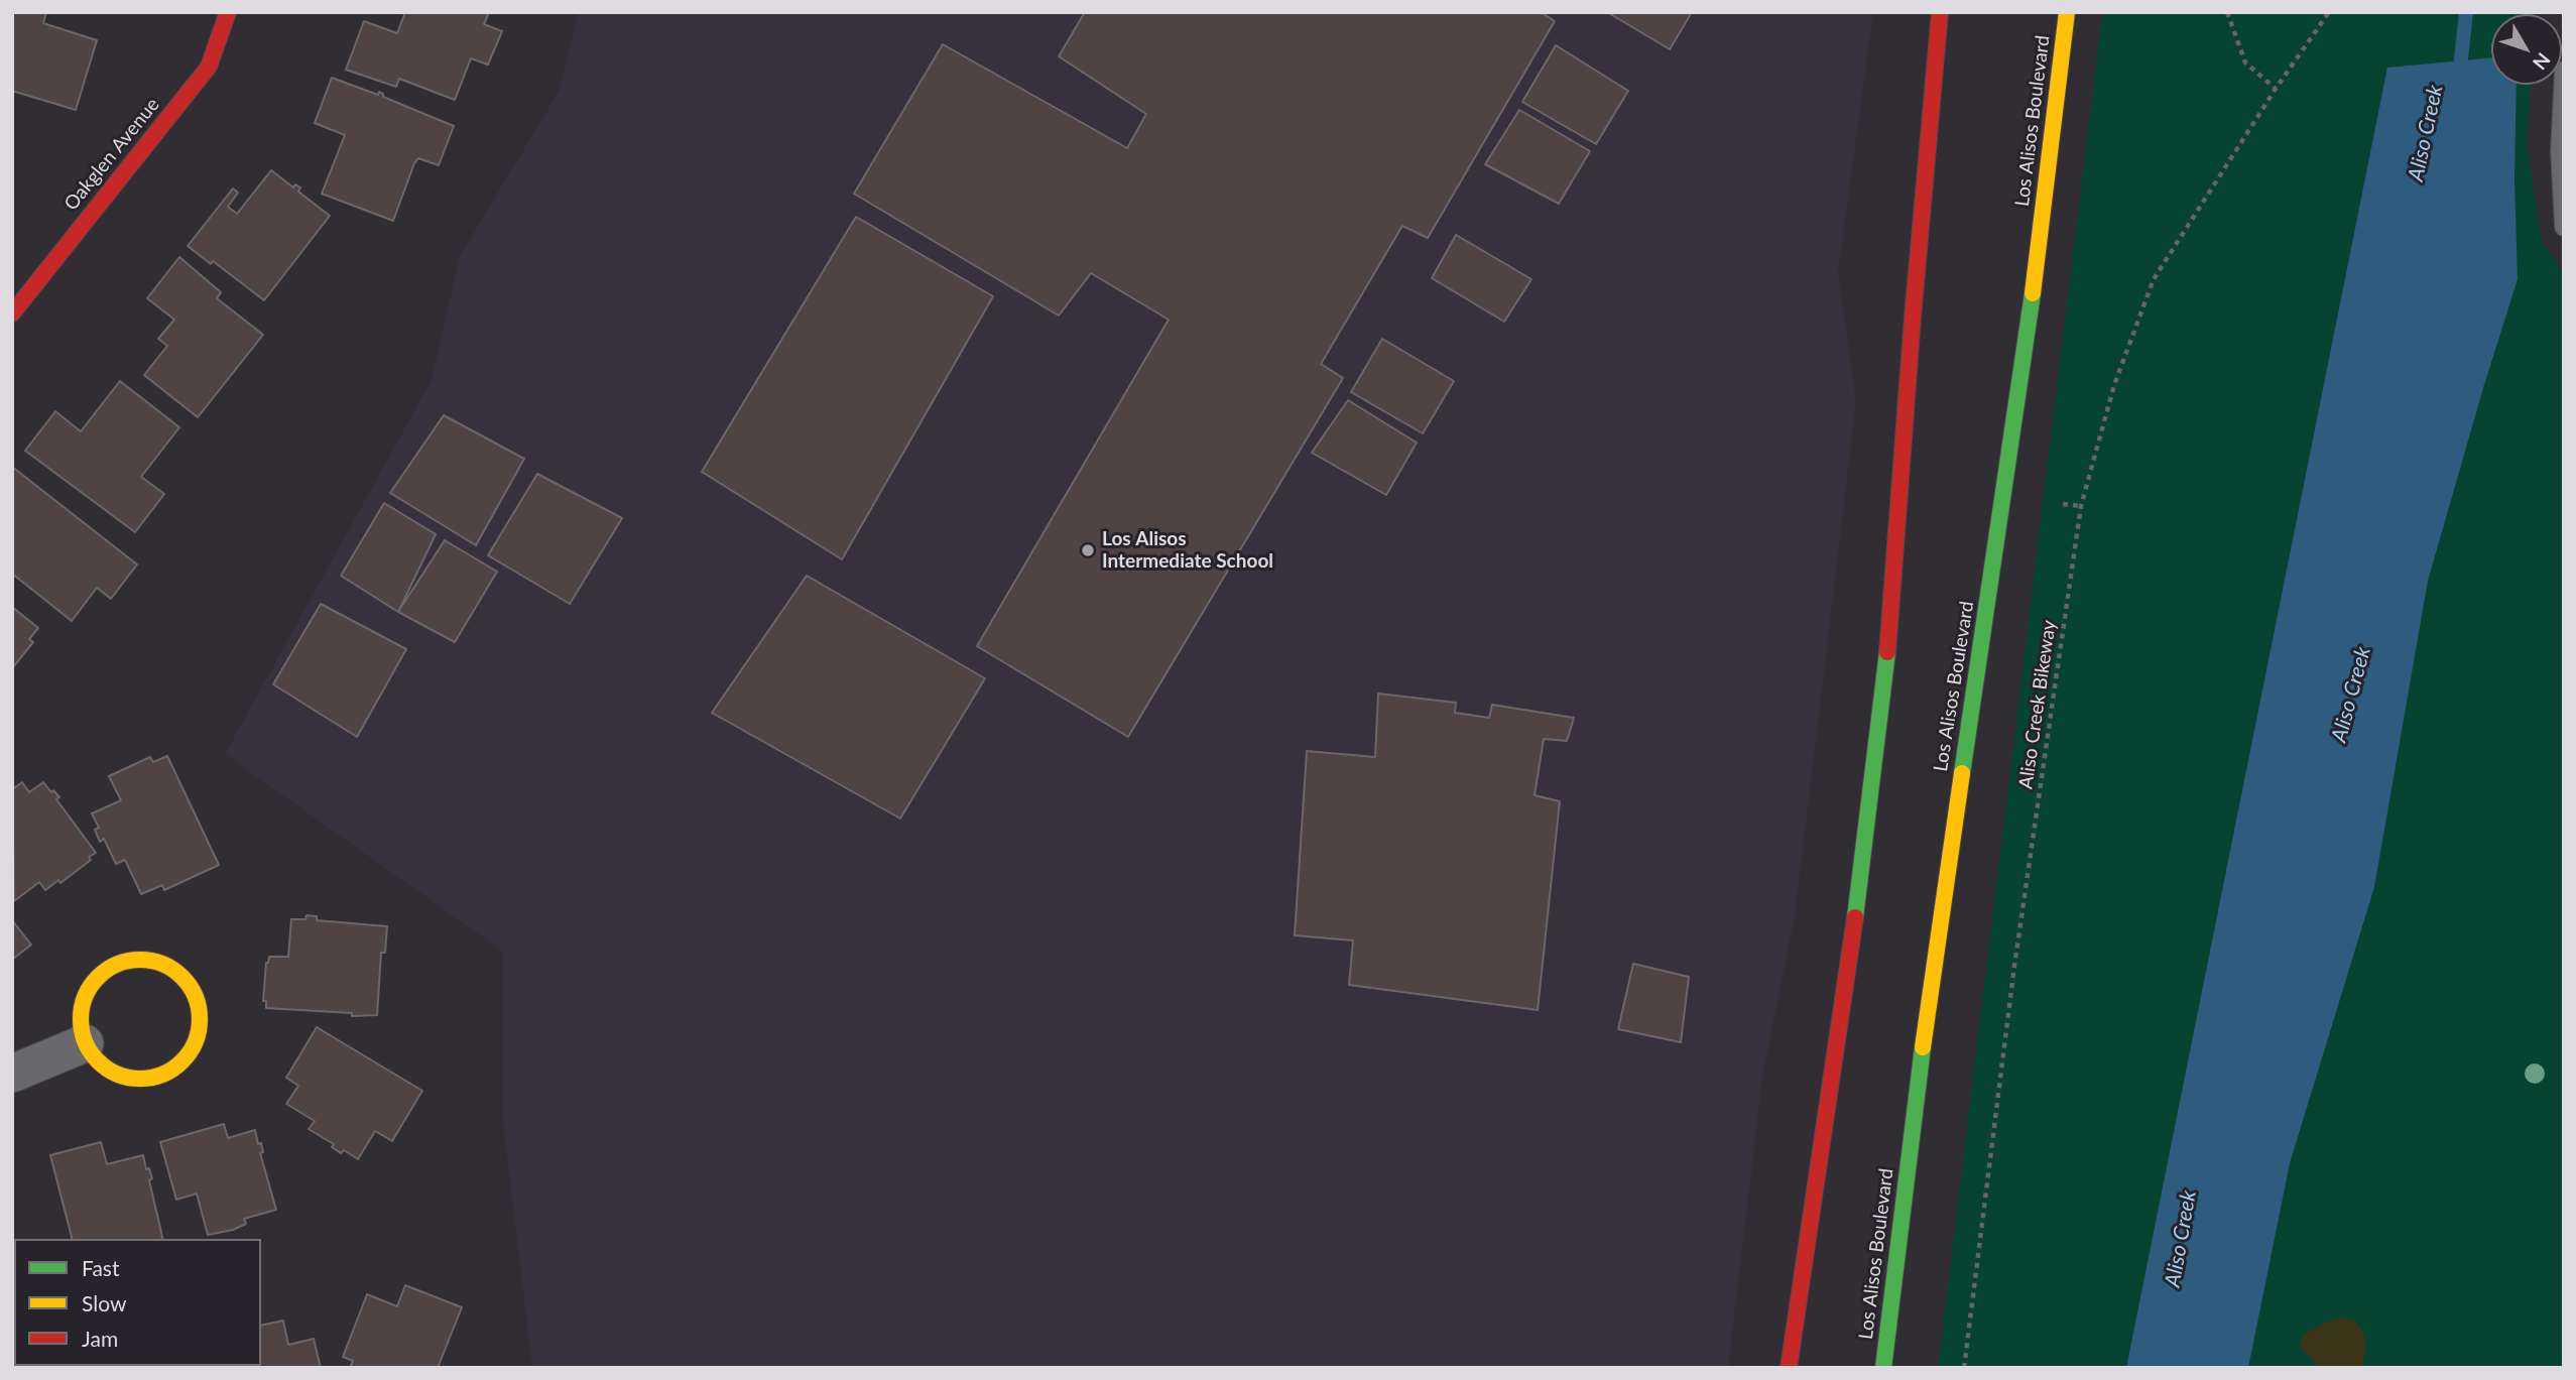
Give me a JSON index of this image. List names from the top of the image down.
{
  "streets": {
    "main road": ["Los Alisos Boulevard", "Oakglen Avenue"],
    "path": ["Aliso Creek Bikeway"]
  },
  "water": ["Aliso Creek"],
  "places": ["Los Alisos Intermediate School"],
  "legend": ["Fast", "Slow", "Jam"],
  "north": "bottom right"
}
